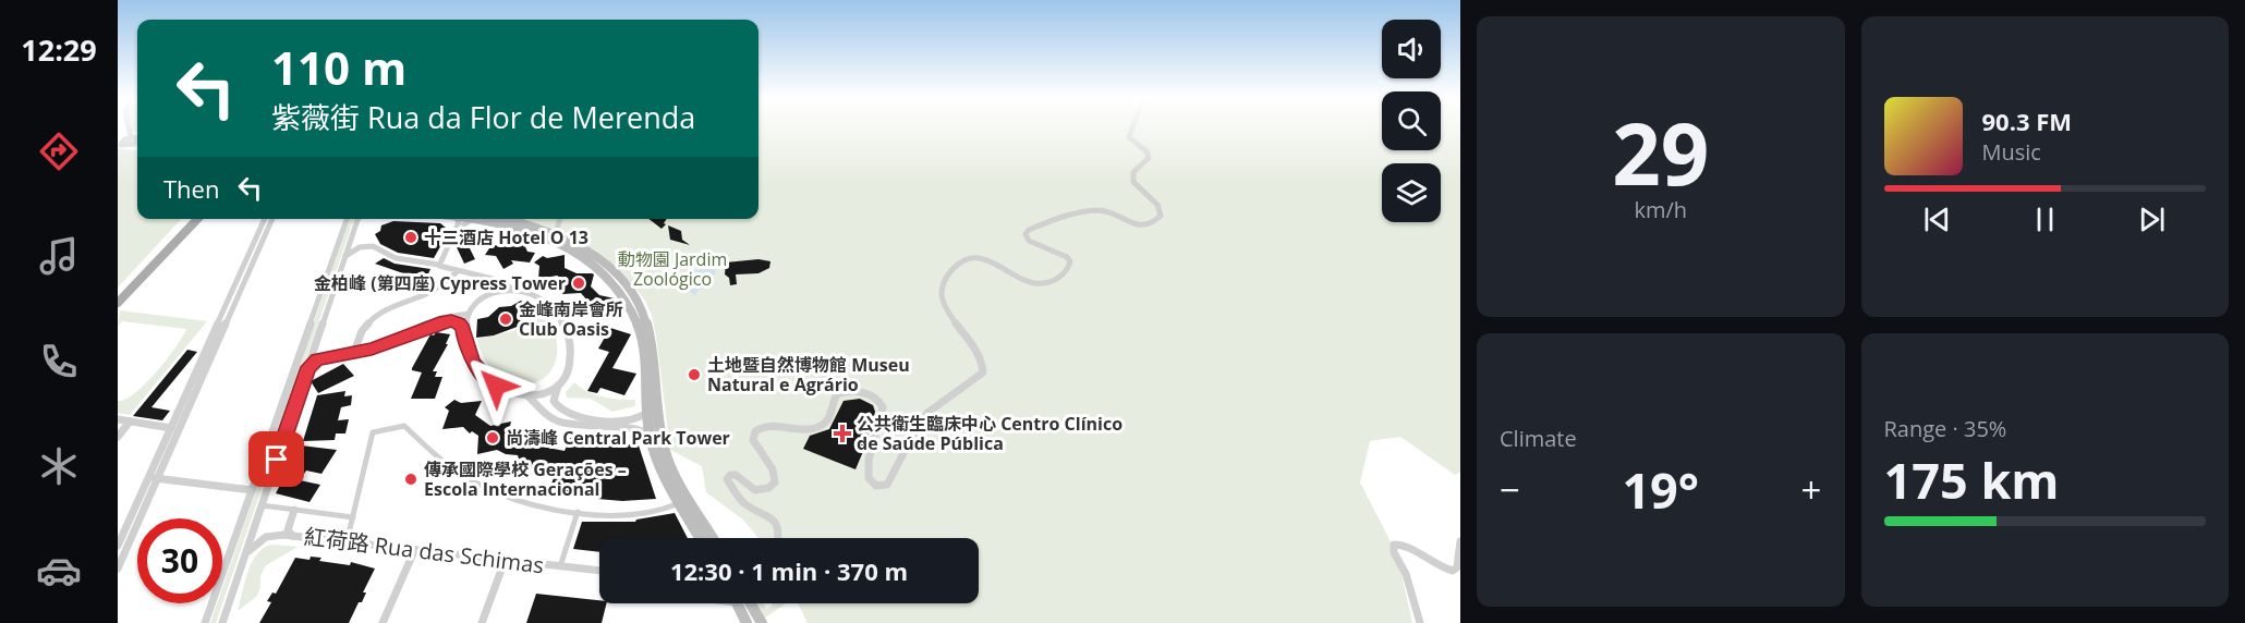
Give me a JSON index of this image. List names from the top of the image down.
{
  "streets": {
    "street": ["紅荷路 Rua das Schimas"]
  },
  "parks": ["動物園 Jardim Zoológico"],
  "places": {
    "other": [
      "十三酒店 Hotel O 13",
      "金柏峰 (第四座) Cypress Tower",
      "金峰南岸會所 Club Oasis",
      "土地暨自然博物館 Museu Natural e Agrário",
      "尚濤峰 Central Park Tower",
      "傳承國際學校 Gerações – Escola Internacional"
    ],
    "health": ["公共衛生臨床中心 Centro Clínico de Saúde Pública"]
  },
  "page": {
    "tabs": "12:29",
    "tile": [
      ["29", "km/h"],
      "Climate",
      ["Range · 35%", "175 km"]
    ],
    "turn": ["110 m", "紫薇街 Rua da Flor de Merenda"],
    "song": ["90.3 FM", "Music"],
    "then": "Then",
    "heat": ["−", "19°", "+"],
    "limit": "30",
    "trip": "12:30 · 1 min · 370 m"
  }
}
